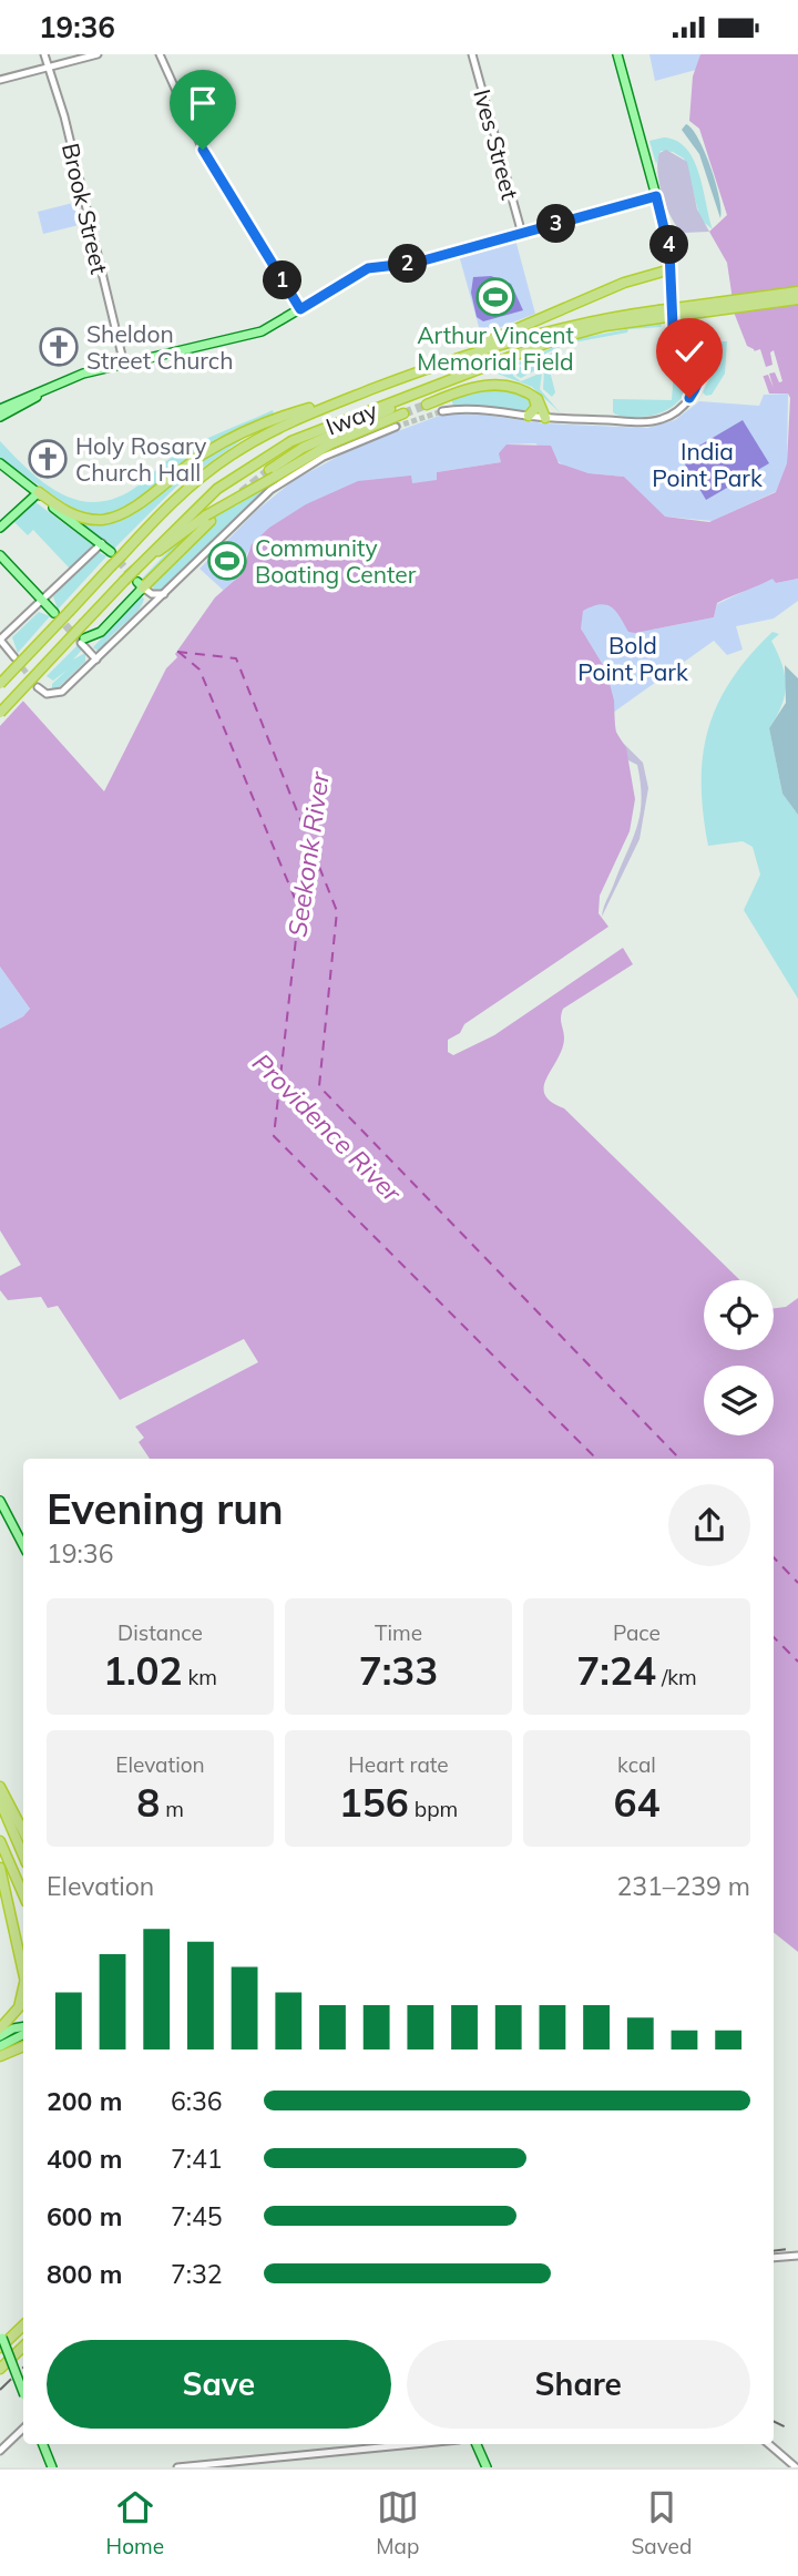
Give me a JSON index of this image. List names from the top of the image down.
{
  "streets": {
    "highway": ["Iway"],
    "street": ["Ives Street", "Brook Street"]
  },
  "water": ["Seekonk River", "Providence River"],
  "parks": ["India Point Park", "Bold Point Park"],
  "places": {
    "sports": ["Arthur Vincent Memorial Field", "Community Boating Center"],
    "church": ["Sheldon Street Church", "Holy Rosary Church Hall"]
  },
  "page": {
    "status": "19:36",
    "pins": [
      "3",
      "4",
      "2",
      "1"
    ],
    "heading": ["Evening run", "19:36"],
    "stats": [
      ["Distance", "1.02 km"],
      ["Time", "7:33"],
      ["Pace", "7:24 /km"],
      ["Elevation", "8 m"],
      ["Heart rate", "156 bpm"],
      ["kcal", "64"]
    ],
    "chart": ["Elevation", "231–239 m"],
    "list": [
      {
        "name": "200 m",
        "note": "6:36"
      },
      {
        "name": "400 m",
        "note": "7:41"
      },
      {
        "name": "600 m",
        "note": "7:45"
      },
      {
        "name": "800 m",
        "note": "7:32"
      }
    ],
    "buttons": ["Save", "Share"],
    "tabs": ["Home", "Map", "Saved"]
  }
}
